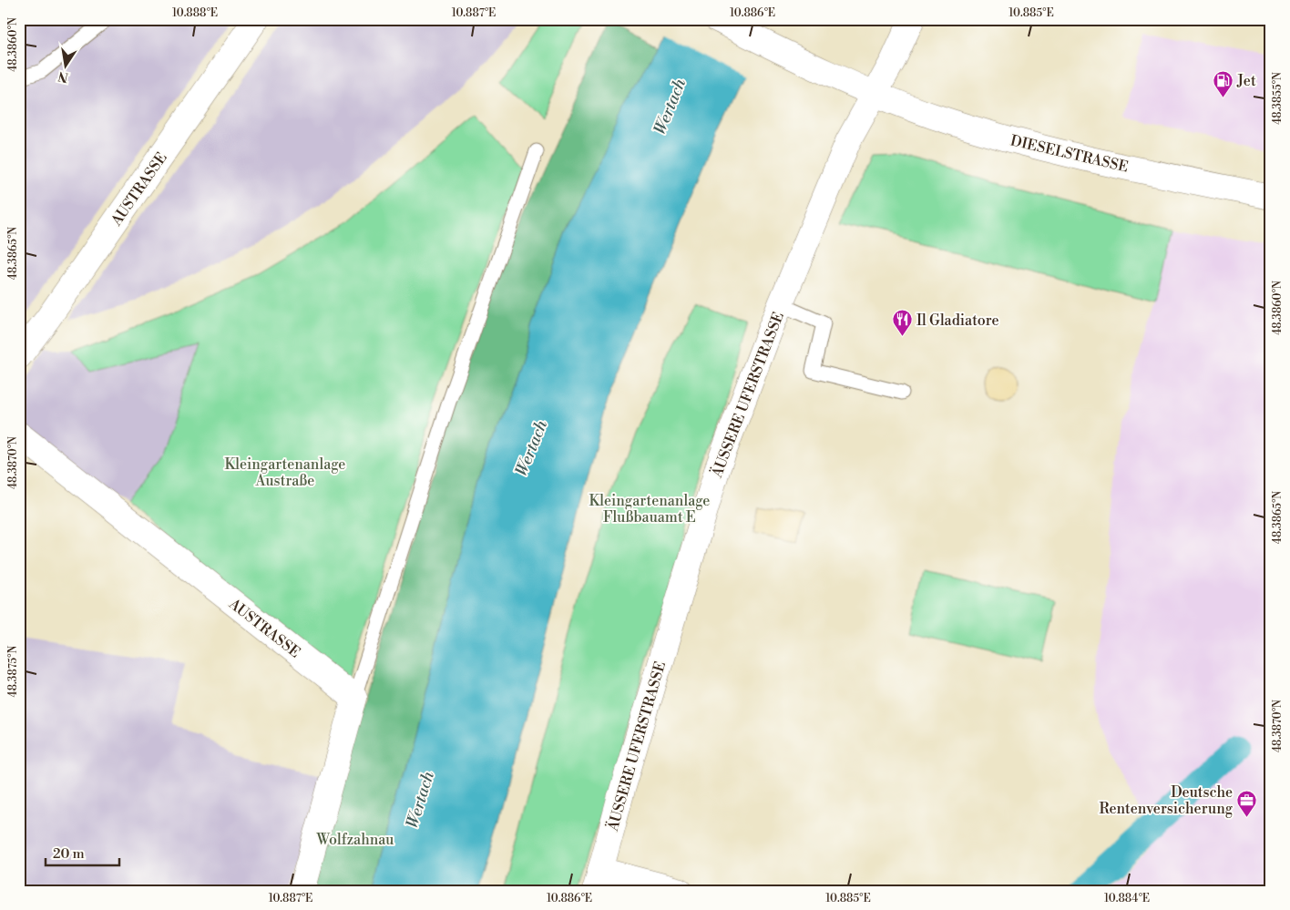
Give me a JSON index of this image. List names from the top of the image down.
{
  "streets": {
    "street": ["DIESELSTRASSE", "AUSTRASSE", "ÄUSSERE UFERSTRASSE"]
  },
  "crossings": [
    ["DIESELSTRASSE", "ÄUSSERE UFERSTRASSE"]
  ],
  "water": ["Wertach"],
  "parks": ["Kleingartenanlage Austraße", "Kleingartenanlage Flußbauamt E", "Wolfzahnau"],
  "places": {
    "fuel station": ["Jet"],
    "restaurant": ["Il Gladiatore"],
    "office": ["Deutsche Rentenversicherung"]
  },
  "scale_bar": "20 m",
  "north": "bottom",
  "coordinates": [
    "10.888°E",
    "10.887°E",
    "10.886°E",
    "10.885°E",
    "48.3860°N",
    "48.3855°N",
    "48.3865°N",
    "48.3870°N",
    "48.3875°N",
    "10.884°E"
  ]
}
